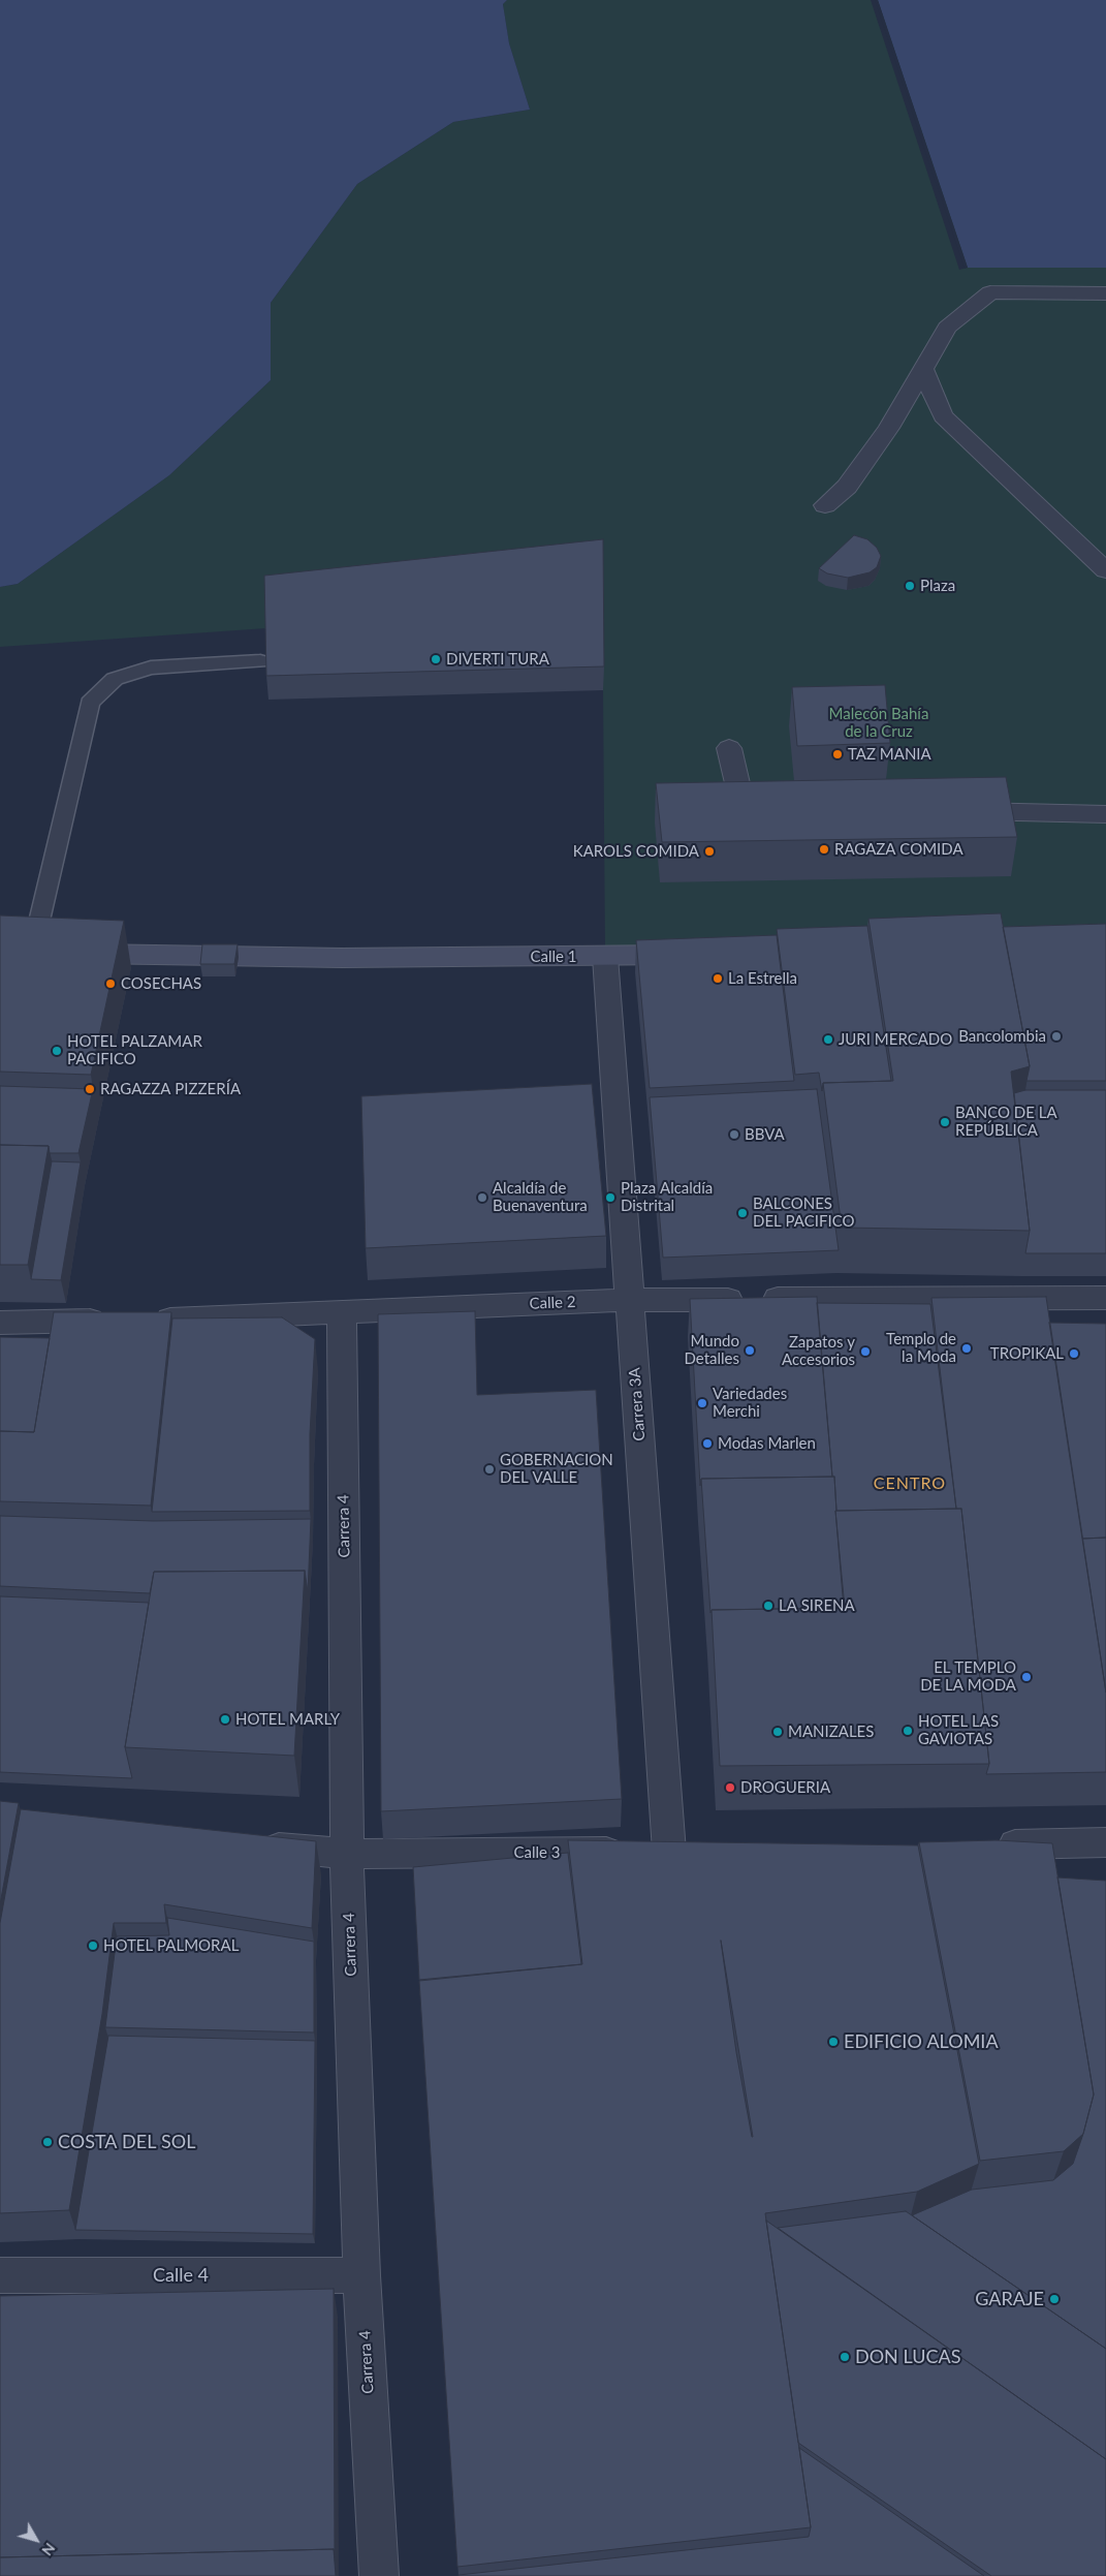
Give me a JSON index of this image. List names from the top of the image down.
{
  "streets": {
    "main road": ["Calle 1"],
    "street": [
      "Calle 2",
      "Carrera 3A",
      "Carrera 4",
      "Calle 3",
      "Calle 4"
    ]
  },
  "crossings": [
    ["Calle 1", "Carrera 3A"],
    ["Calle 2", "Carrera 3A"],
    ["Calle 2", "Carrera 4"],
    ["Carrera 3A", "Calle 3"],
    ["Carrera 4", "Calle 3"],
    ["Carrera 4", "Calle 4"]
  ],
  "districts": ["CENTRO"],
  "parks": ["Malecón Bahía de la Cruz"],
  "places": [
    "Plaza",
    "DIVERTI TURA",
    "TAZ MANIA",
    "RAGAZA COMIDA",
    "KAROLS COMIDA",
    "La Estrella",
    "COSECHAS",
    "Bancolombia",
    "JURI MERCADO",
    "HOTEL PALZAMAR PACIFICO",
    "RAGAZZA PIZZERÍA",
    "BANCO DE LA REPÚBLICA",
    "BBVA",
    "Alcaldía de Buenaventura",
    "Plaza Alcaldía Distrital",
    "BALCONES DEL PACIFICO",
    "Templo de la Moda",
    "Mundo Detalles",
    "Zapatos y Accesorios",
    "TROPIKAL",
    "Variedades Merchi",
    "Modas Marlen",
    "GOBERNACION DEL VALLE",
    "LA SIRENA",
    "EL TEMPLO DE LA MODA",
    "HOTEL MARLY",
    "HOTEL LAS GAVIOTAS",
    "MANIZALES",
    "DROGUERIA",
    "HOTEL PALMORAL",
    "EDIFICIO ALOMIA",
    "COSTA DEL SOL",
    "GARAJE",
    "DON LUCAS"
  ],
  "north": "bottom right"
}
